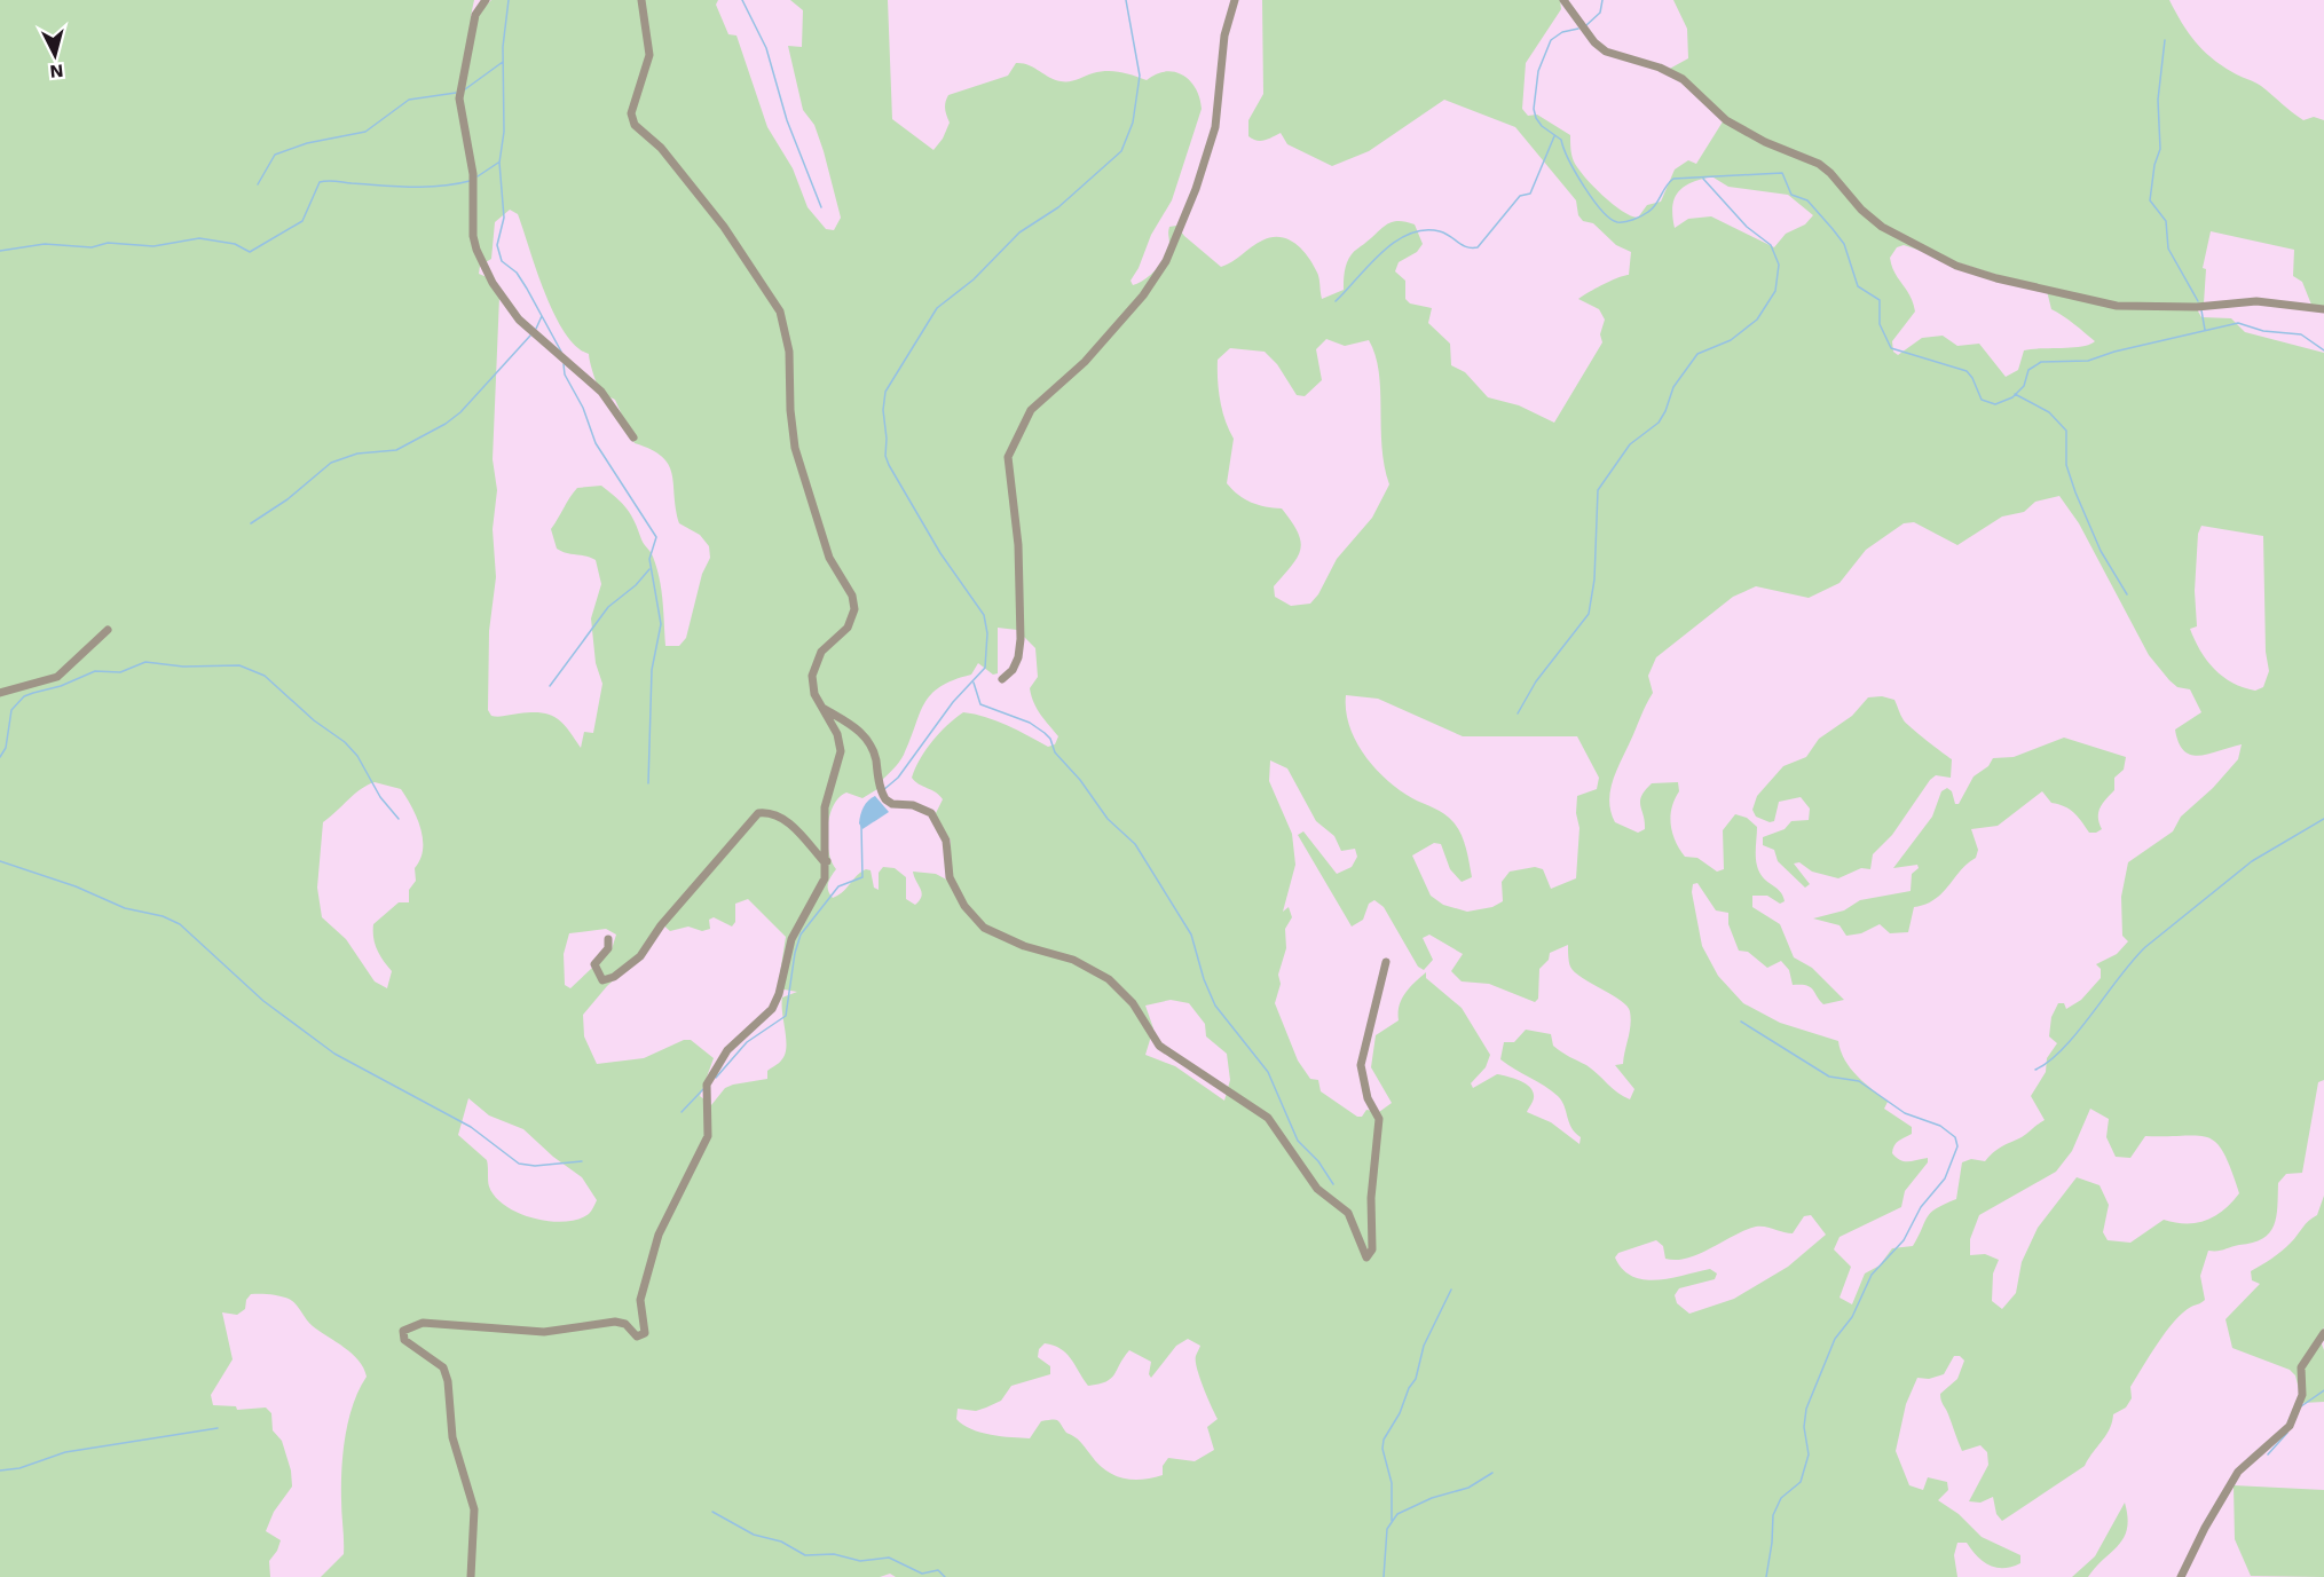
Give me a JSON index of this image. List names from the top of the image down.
{
  "north": "bottom"
}
